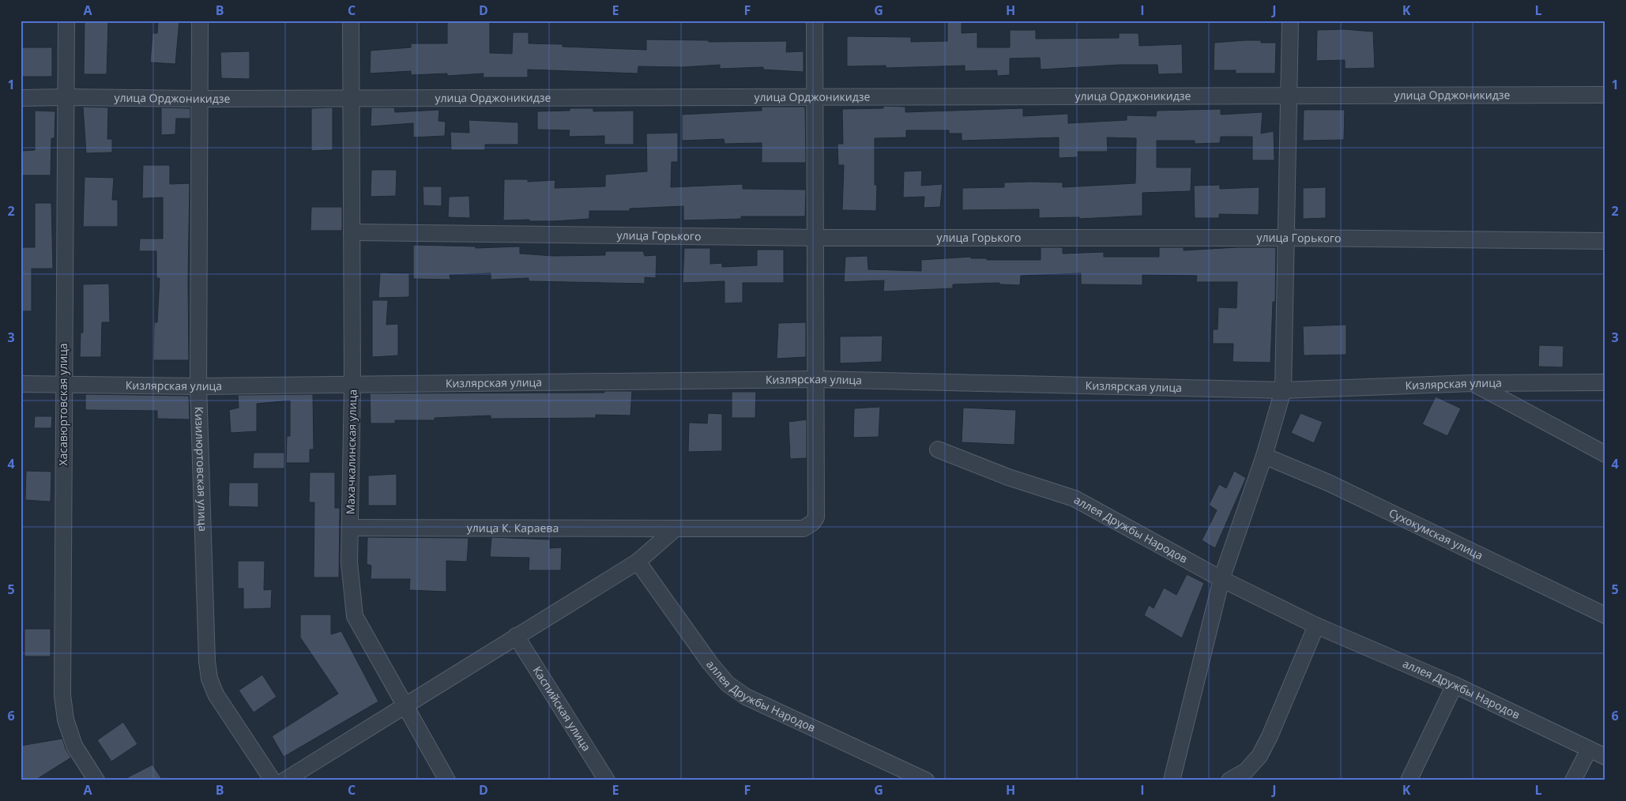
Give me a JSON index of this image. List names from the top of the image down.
{
  "streets": {
    "street": [
      "улица Орджоникидзе",
      "улица Горького",
      "Кизлярская улица",
      "Хасавюртовская улица",
      "Махачкалинская улица",
      "Кизилюртовская улица",
      "улица К. Караева",
      "аллея Дружбы Народов",
      "Сухокумская улица",
      "Каспийская улица"
    ]
  },
  "crossings": [
    ["улица Орджоникидзе", "Хасавюртовская улица"],
    ["улица Орджоникидзе", "Махачкалинская улица"],
    ["улица Орджоникидзе", "Кизилюртовская улица"],
    ["улица Орджоникидзе", "улица К. Караева"],
    ["улица Горького", "Махачкалинская улица"],
    ["улица Горького", "улица К. Караева"],
    ["Кизлярская улица", "Хасавюртовская улица"],
    ["Кизлярская улица", "Махачкалинская улица"],
    ["Кизлярская улица", "Кизилюртовская улица"],
    ["Кизлярская улица", "улица К. Караева"],
    ["Махачкалинская улица", "улица К. Караева"]
  ],
  "grid": {
    "columns": [
      "A",
      "B",
      "C",
      "D",
      "E",
      "F",
      "G",
      "H",
      "I",
      "J",
      "K",
      "L"
    ],
    "rows": [
      "1",
      "2",
      "3",
      "4",
      "5",
      "6"
    ]
  }
}
